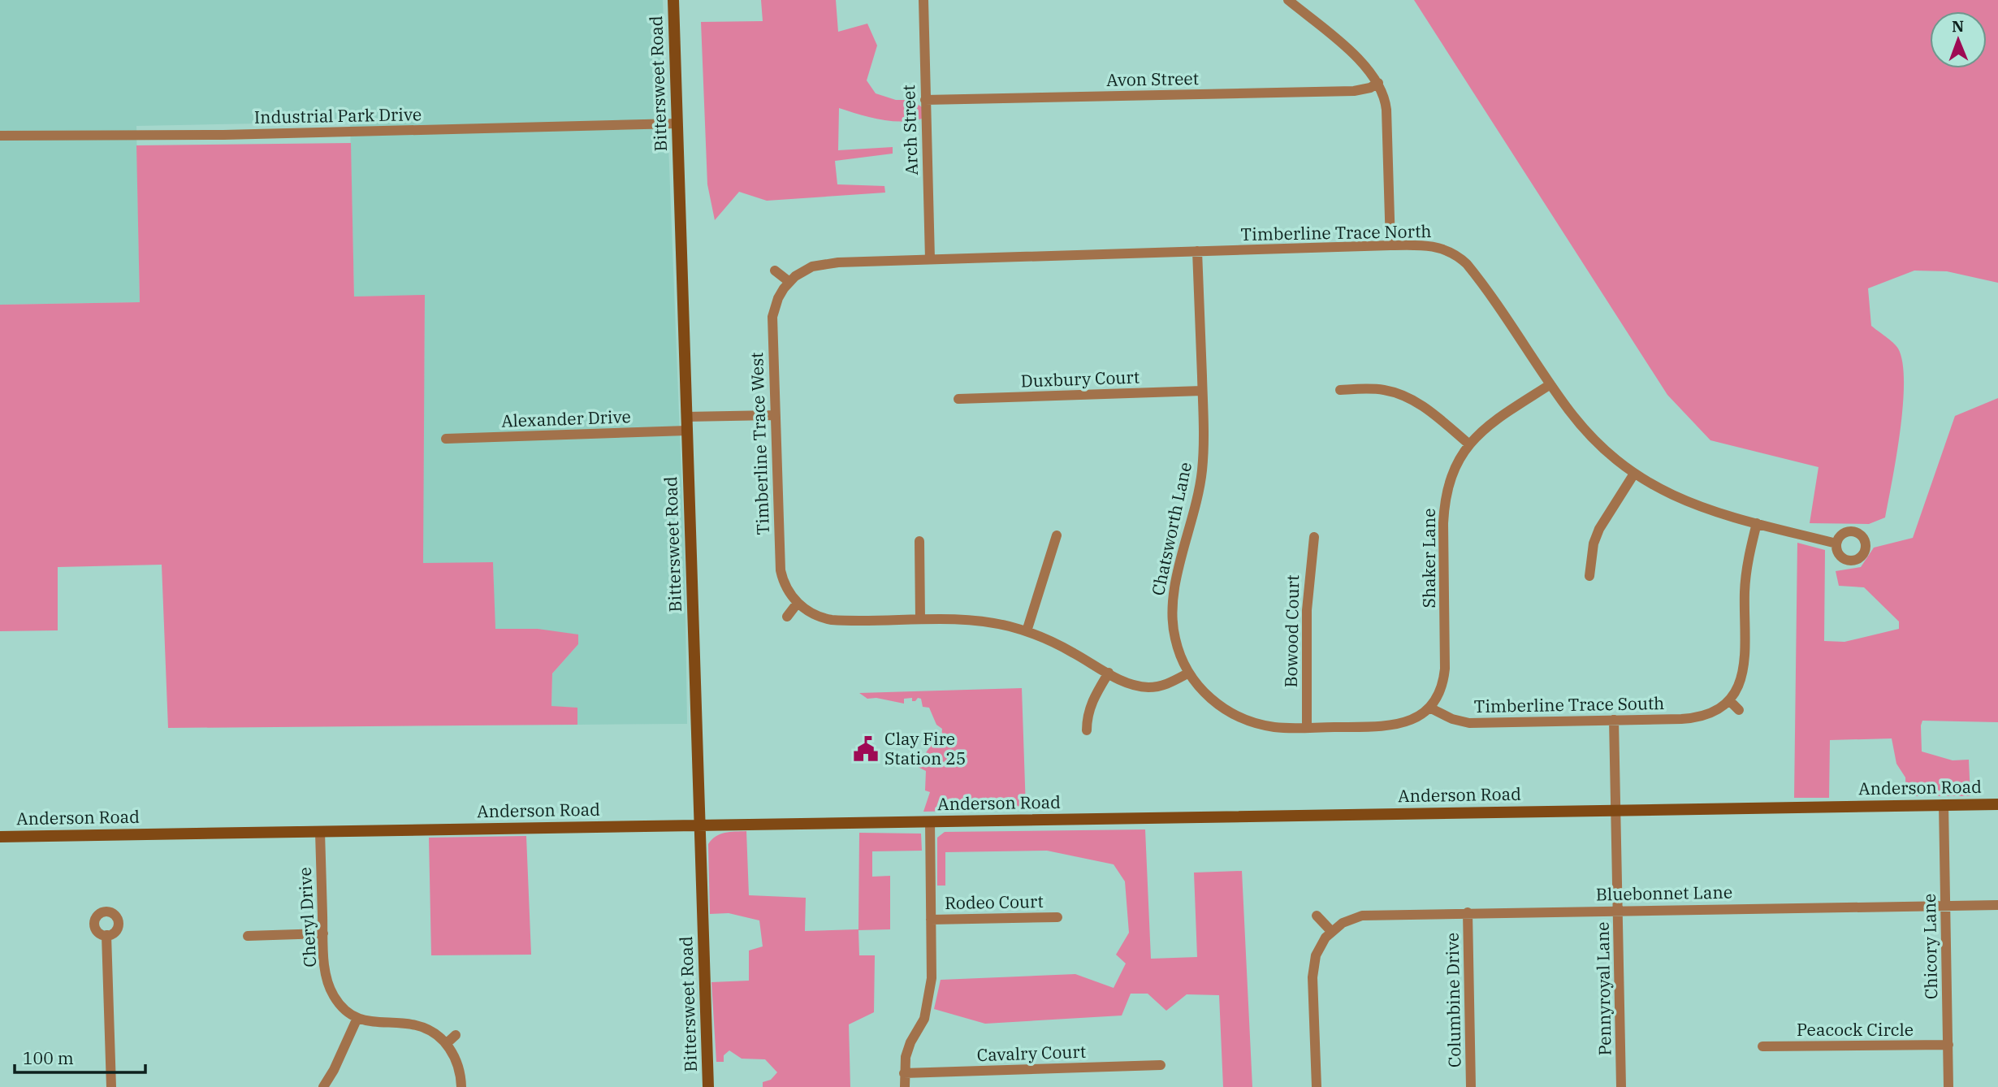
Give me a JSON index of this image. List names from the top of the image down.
{
  "streets": {
    "street": [
      "Avon Street",
      "Bittersweet Road",
      "Industrial Park Drive",
      "Arch Street",
      "Timberline Trace North",
      "Duxbury Court",
      "Alexander Drive",
      "Timberline Trace West",
      "Chatsworth Lane",
      "Shaker Lane",
      "Bowood Court",
      "Timberline Trace South",
      "Anderson Road",
      "Bluebonnet Lane",
      "Rodeo Court",
      "Cheryl Drive",
      "Chicory Lane",
      "Pennyroyal Lane",
      "Columbine Drive",
      "Peacock Circle",
      "Cavalry Court"
    ]
  },
  "crossings": [
    ["Avon Street", "Arch Street"],
    ["Bittersweet Road", "Industrial Park Drive"],
    ["Bittersweet Road", "Alexander Drive"],
    ["Bittersweet Road", "Anderson Road"],
    ["Arch Street", "Timberline Trace North"],
    ["Timberline Trace North", "Timberline Trace West"],
    ["Timberline Trace North", "Chatsworth Lane"],
    ["Timberline Trace North", "Shaker Lane"],
    ["Duxbury Court", "Chatsworth Lane"],
    ["Shaker Lane", "Timberline Trace South"],
    ["Timberline Trace South", "Pennyroyal Lane"],
    ["Anderson Road", "Cheryl Drive"],
    ["Anderson Road", "Chicory Lane"],
    ["Anderson Road", "Pennyroyal Lane"],
    ["Bluebonnet Lane", "Chicory Lane"],
    ["Bluebonnet Lane", "Pennyroyal Lane"],
    ["Bluebonnet Lane", "Columbine Drive"],
    ["Chicory Lane", "Peacock Circle"]
  ],
  "places": {
    "public building": ["Clay Fire Station 25"]
  },
  "scale_bar": "100 m",
  "north": "top"
}
